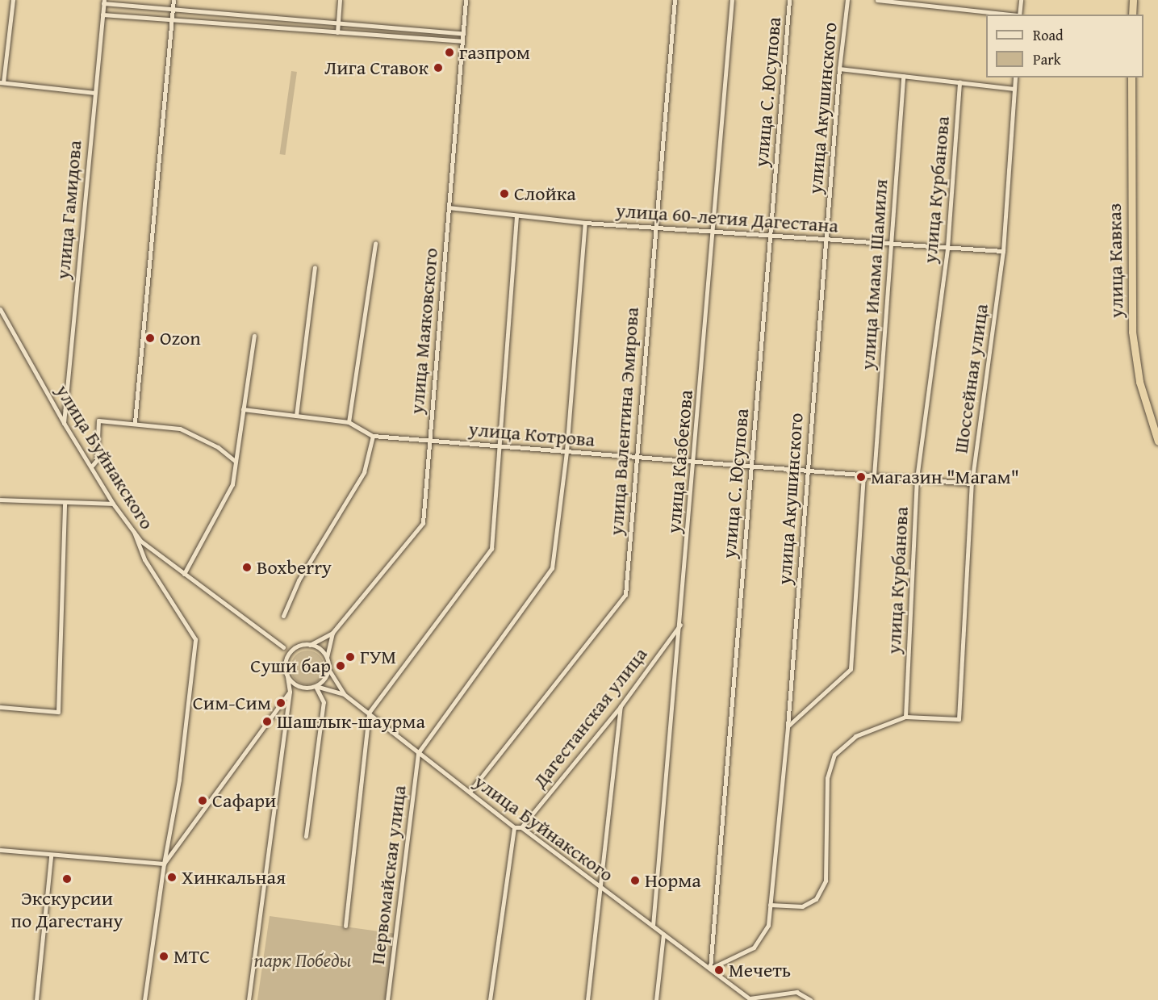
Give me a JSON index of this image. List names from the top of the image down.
{
  "streets": {
    "highway": ["улица Кавказ"],
    "street": [
      "улица С. Юсупова",
      "улица Акушинского",
      "улица Курбанова",
      "улица Гамидова",
      "улица 60-летия Дагестана",
      "улица Имама Шамиля",
      "улица Маяковского",
      "Шоссейная улица",
      "улица Валентина Эмирова",
      "улица Котрова",
      "улица Буйнакского",
      "улица Казбекова",
      "Дагестанская улица",
      "Первомайская улица"
    ]
  },
  "crossings": [
    ["улица С. Юсупова", "улица Акушинского"],
    ["улица С. Юсупова", "улица 60-летия Дагестана"],
    ["улица С. Юсупова", "улица Котрова"],
    ["улица С. Юсупова", "улица Буйнакского"],
    ["улица Акушинского", "улица 60-летия Дагестана"],
    ["улица Акушинского", "улица Котрова"],
    ["улица Акушинского", "улица Буйнакского"],
    ["улица Курбанова", "улица 60-летия Дагестана"],
    ["улица Курбанова", "Шоссейная улица"],
    ["улица Курбанова", "улица Котрова"],
    ["улица Гамидова", "улица Буйнакского"],
    ["улица 60-летия Дагестана", "улица Имама Шамиля"],
    ["улица 60-летия Дагестана", "улица Маяковского"],
    ["улица 60-летия Дагестана", "Шоссейная улица"],
    ["улица 60-летия Дагестана", "улица Валентина Эмирова"],
    ["улица 60-летия Дагестана", "улица Казбекова"],
    ["улица Имама Шамиля", "улица Котрова"],
    ["улица Маяковского", "улица Котрова"],
    ["Шоссейная улица", "улица Котрова"],
    ["улица Валентина Эмирова", "улица Котрова"],
    ["улица Валентина Эмирова", "улица Буйнакского"],
    ["улица Котрова", "улица Казбекова"],
    ["улица Буйнакского", "улица Казбекова"],
    ["улица Буйнакского", "Дагестанская улица"],
    ["улица Буйнакского", "Первомайская улица"],
    ["улица Казбекова", "Дагестанская улица"]
  ],
  "parks": ["парк Победы"],
  "places": [
    "газпром",
    "Лига Ставок",
    "Слойка",
    "Ozon",
    "магазин \"Магам\"",
    "Boxberry",
    "ГУМ",
    "Суши бар",
    "Сим-Сим",
    "Шашлык-шаурма",
    "Сафари",
    "Хинкальная",
    "Экскурсии по Дагестану",
    "Норма",
    "МТС",
    "Мечеть"
  ],
  "legend": ["Road", "Park"]
}
